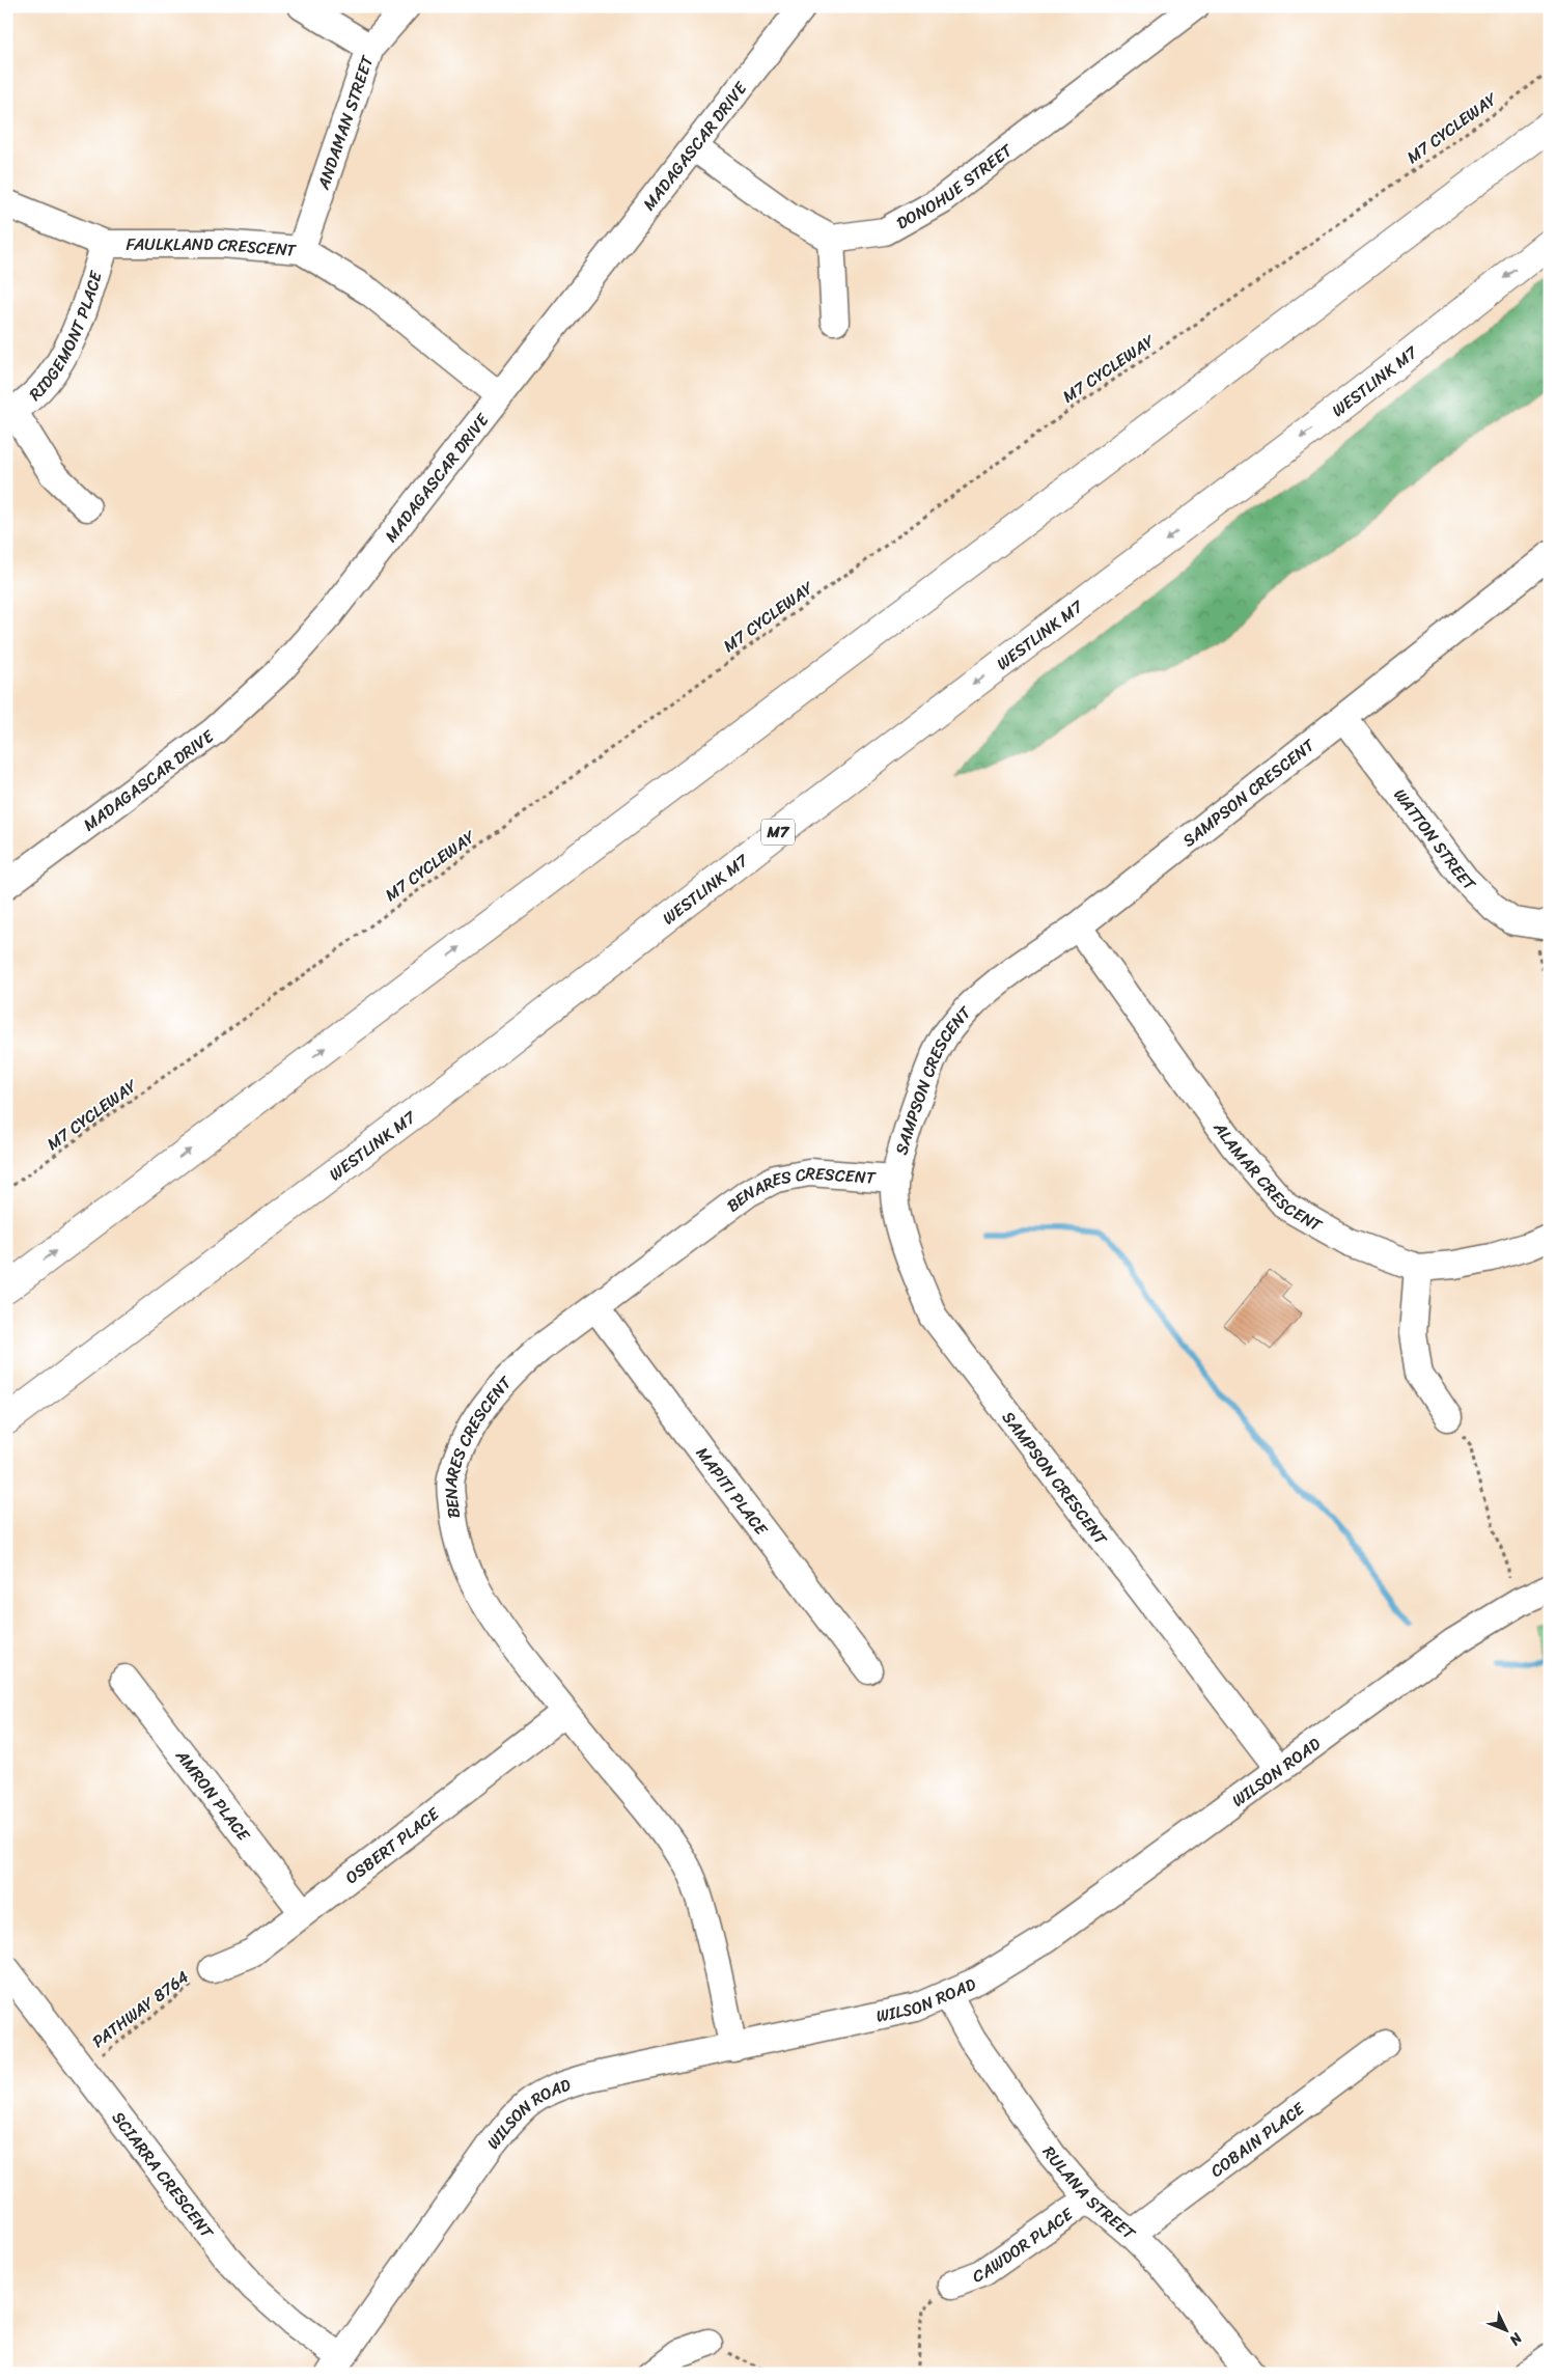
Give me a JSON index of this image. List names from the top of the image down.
{
  "streets": {
    "highway": ["WESTLINK M7", "M7"],
    "street": [
      "ANDAMAN STREET",
      "MADAGASCAR DRIVE",
      "DONOHUE STREET",
      "FAULKLAND CRESCENT",
      "RIDGEMONT PLACE",
      "SAMPSON CRESCENT",
      "WATTON STREET",
      "ALAMAR CRESCENT",
      "BENARES CRESCENT",
      "MAPITI PLACE",
      "WILSON ROAD",
      "AMRON PLACE",
      "OSBERT PLACE",
      "COBAIN PLACE",
      "SCIARRA CRESCENT",
      "RULANA STREET",
      "CAWDOR PLACE"
    ],
    "path": ["M7 CYCLEWAY", "PATHWAY 8764"]
  },
  "crossings": [
    ["ANDAMAN STREET", "FAULKLAND CRESCENT"],
    ["MADAGASCAR DRIVE", "FAULKLAND CRESCENT"],
    ["FAULKLAND CRESCENT", "RIDGEMONT PLACE"],
    ["SAMPSON CRESCENT", "WATTON STREET"],
    ["SAMPSON CRESCENT", "ALAMAR CRESCENT"],
    ["SAMPSON CRESCENT", "BENARES CRESCENT"],
    ["SAMPSON CRESCENT", "WILSON ROAD"],
    ["BENARES CRESCENT", "MAPITI PLACE"],
    ["BENARES CRESCENT", "WILSON ROAD"],
    ["BENARES CRESCENT", "OSBERT PLACE"],
    ["WILSON ROAD", "SCIARRA CRESCENT"],
    ["WILSON ROAD", "RULANA STREET"],
    ["AMRON PLACE", "OSBERT PLACE"],
    ["OSBERT PLACE", "PATHWAY 8764"],
    ["PATHWAY 8764", "SCIARRA CRESCENT"],
    ["COBAIN PLACE", "RULANA STREET"],
    ["RULANA STREET", "CAWDOR PLACE"]
  ],
  "north": "bottom right"
}
